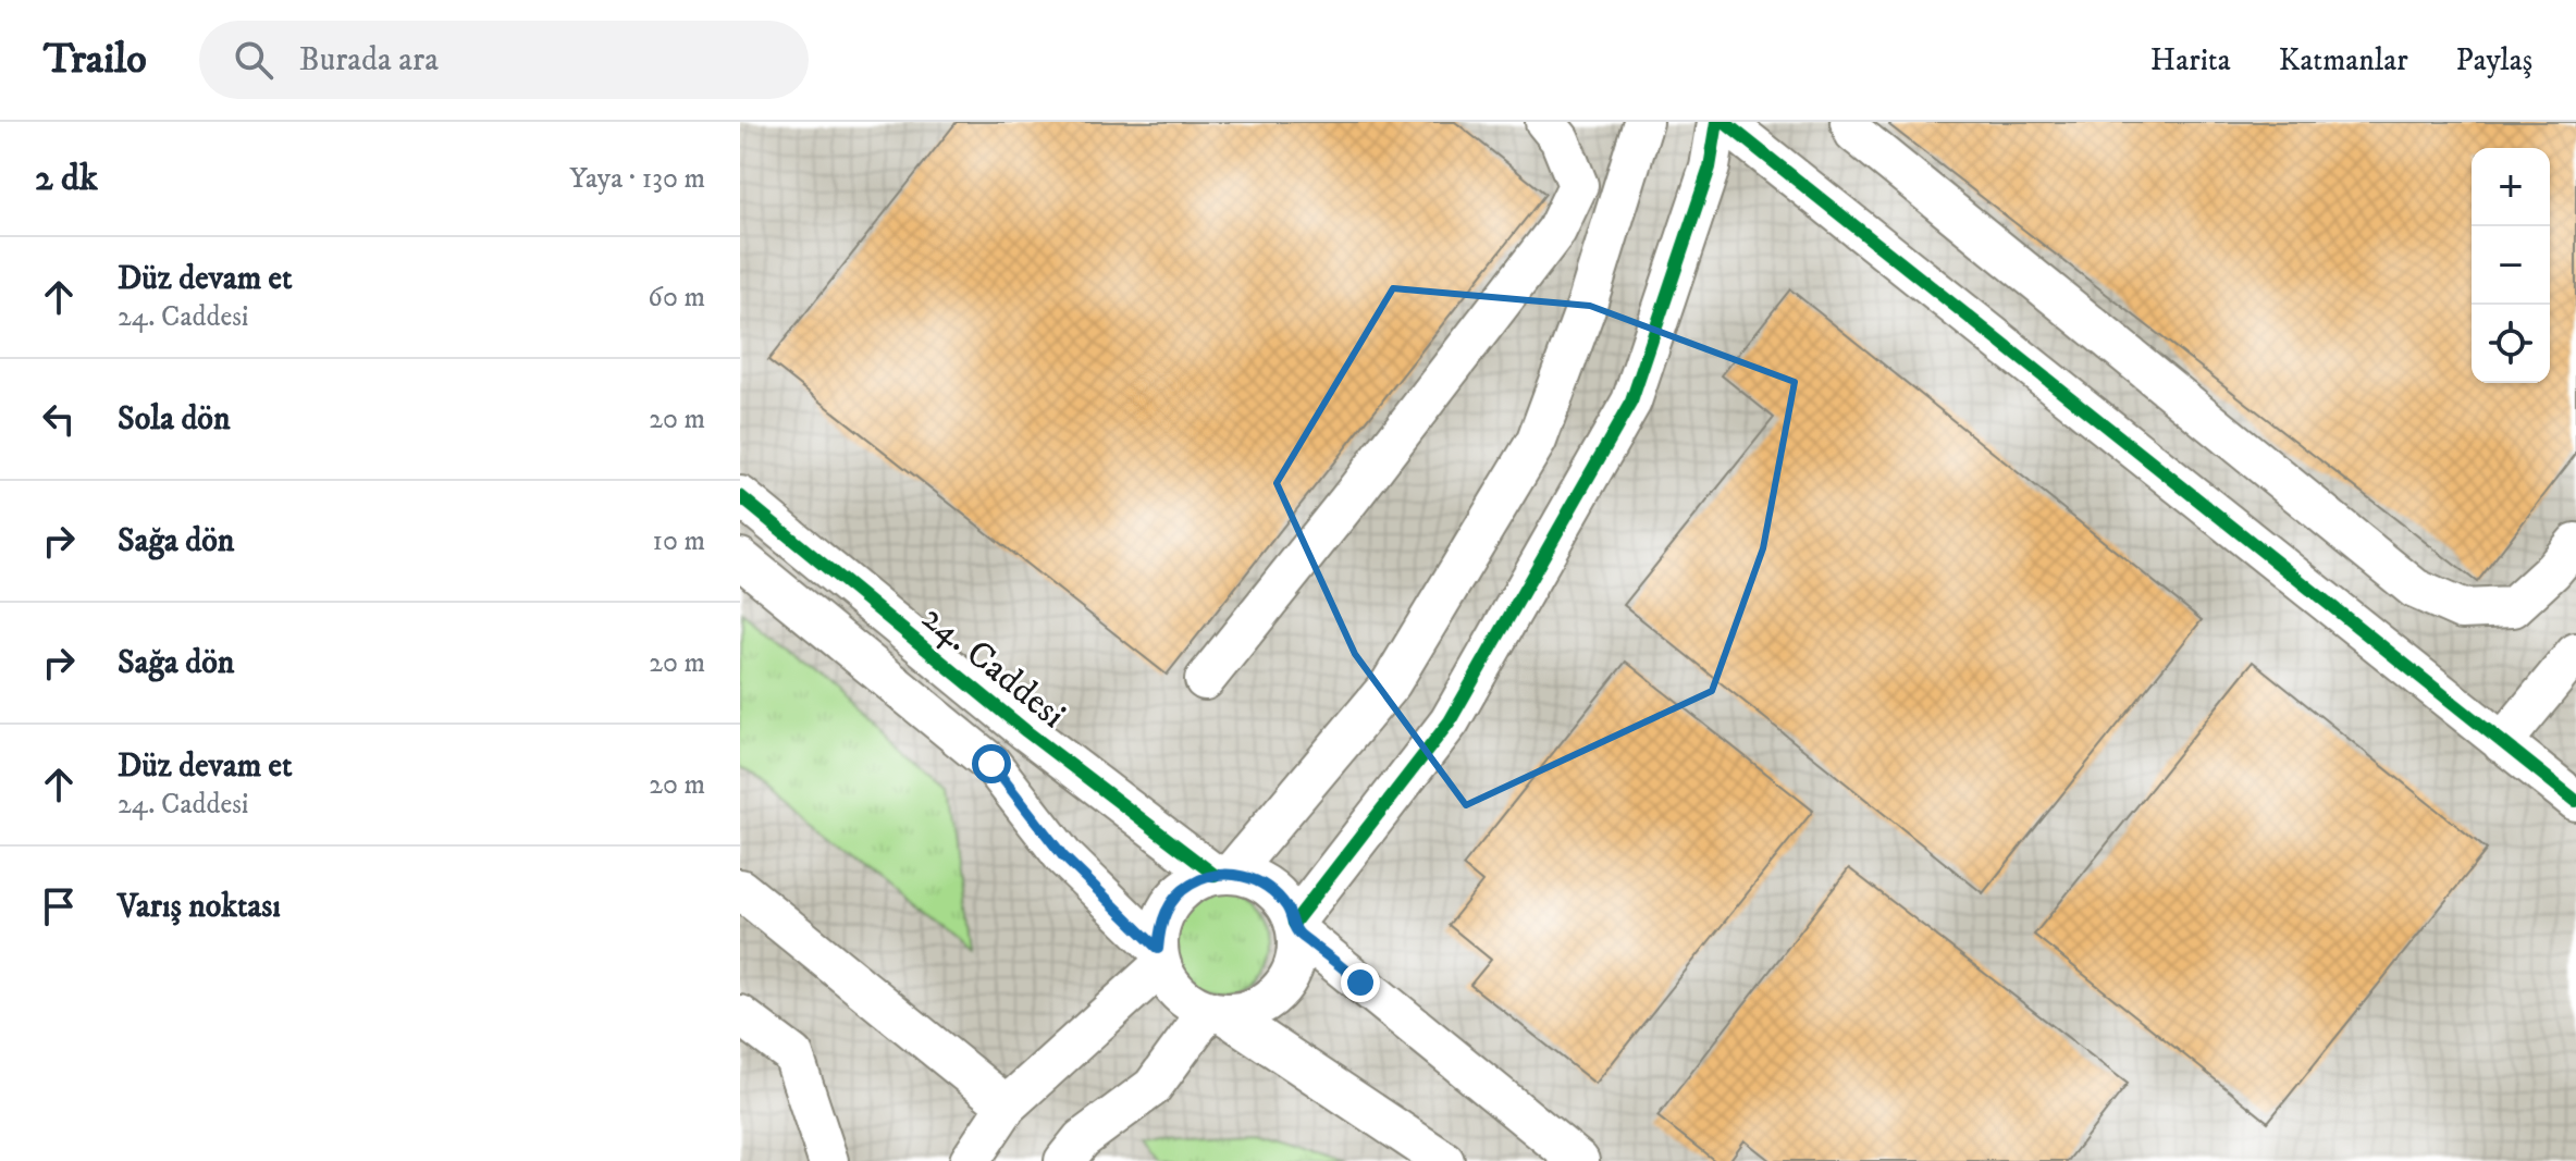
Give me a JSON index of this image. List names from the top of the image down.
{
  "streets": {
    "street": ["24. Caddesi"]
  },
  "page": {
    "header": "Trailo",
    "search": "Burada ara",
    "nav": ["Harita", "Katmanlar", "Paylaş"],
    "heading": ["2 dk", "Yaya · 130 m"],
    "map_buttons": ["+", "−"],
    "list": [
      ["Düz devam et", "24. Caddesi", "60 m"],
      ["Sola dön", "20 m"],
      ["Sağa dön", "10 m"],
      ["Sağa dön", "20 m"],
      ["Düz devam et", "24. Caddesi", "20 m"],
      "Varış noktası"
    ]
  }
}
